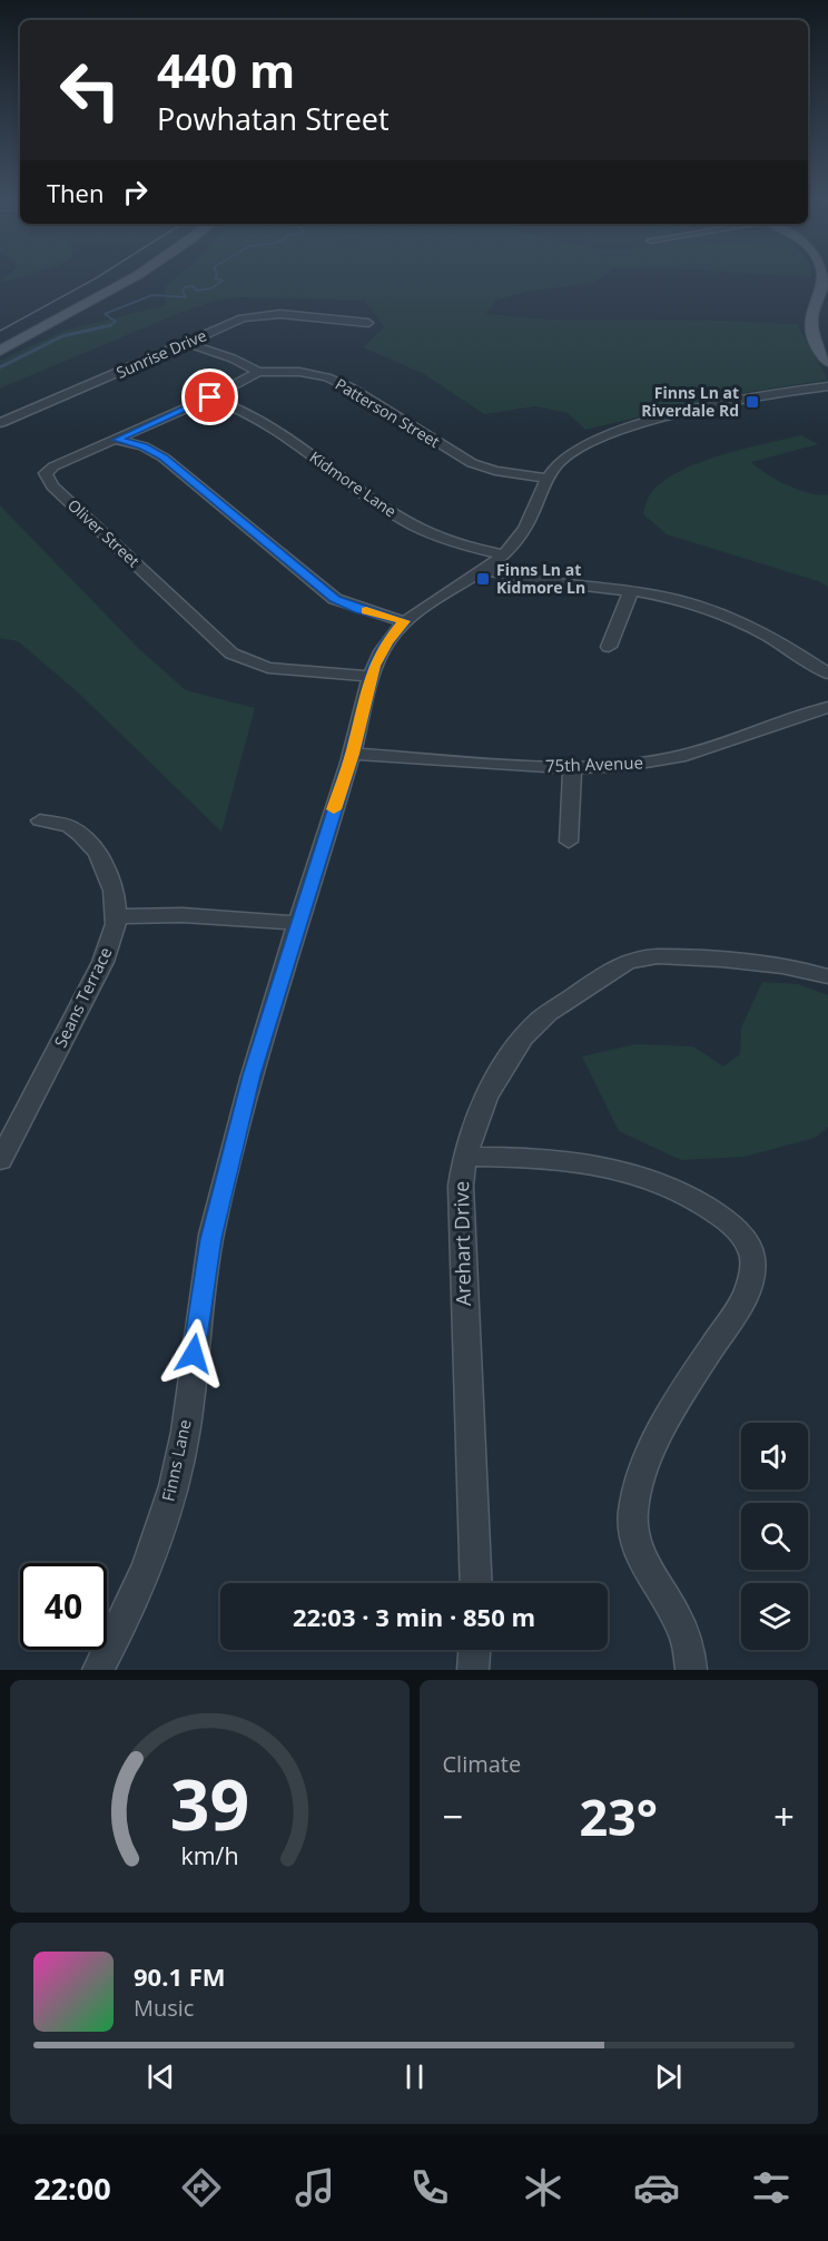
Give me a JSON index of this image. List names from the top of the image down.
{
  "streets": {
    "street": [
      "Sunrise Drive",
      "Patterson Street",
      "Kidmore Lane",
      "Oliver Street",
      "75th Avenue",
      "Seans Terrace",
      "Arehart Drive",
      "Finns Lane"
    ]
  },
  "crossings": [
    ["Sunrise Drive", "Patterson Street"],
    ["Patterson Street", "Oliver Street"],
    ["Patterson Street", "Finns Lane"],
    ["Kidmore Lane", "Oliver Street"],
    ["Kidmore Lane", "Finns Lane"],
    ["Oliver Street", "Finns Lane"],
    ["75th Avenue", "Finns Lane"]
  ],
  "places": {
    "transit": ["Finns Ln at Riverdale Rd", "Finns Ln at Kidmore Ln"]
  },
  "page": {
    "turn": ["440 m", "Powhatan Street"],
    "then": "Then",
    "limit": "40",
    "trip": "22:03 · 3 min · 850 m",
    "tile": "Climate",
    "heat": ["−", "23°", "+"],
    "song": ["90.1 FM", "Music"],
    "tabs": "22:00",
    "gauge": ["39", "km/h"]
  }
}
